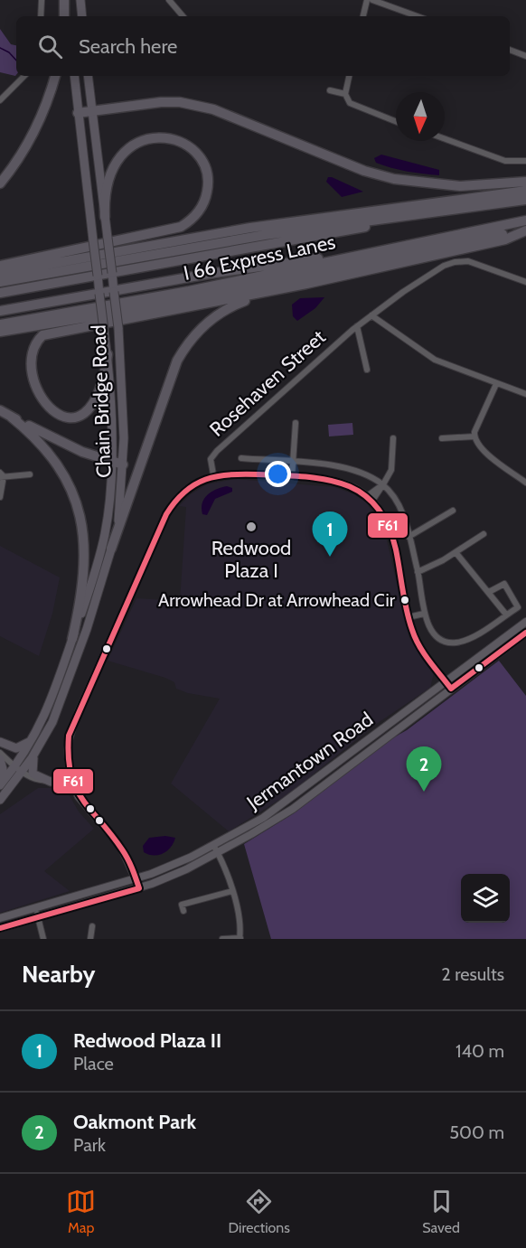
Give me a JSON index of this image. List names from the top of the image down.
{
  "streets": {
    "highway": ["I 66 Express Lanes"],
    "main road": ["Chain Bridge Road", "Jermantown Road"],
    "street": ["Rosehaven Street"]
  },
  "places": ["Redwood Plaza I", "Arrowhead Dr at Arrowhead Cir"],
  "lines": ["transit line F61"],
  "north": "bottom",
  "page": {
    "search": "Search here",
    "pins": ["1", "2"],
    "heading": ["Nearby", "2 results"],
    "list": [
      {
        "mark": "1",
        "name": "Redwood Plaza II",
        "note": "Place",
        "value": "140 m"
      },
      {
        "mark": "2",
        "name": "Oakmont Park",
        "note": "Park",
        "value": "500 m"
      }
    ],
    "nav": ["Map", "Directions", "Saved"]
  }
}
